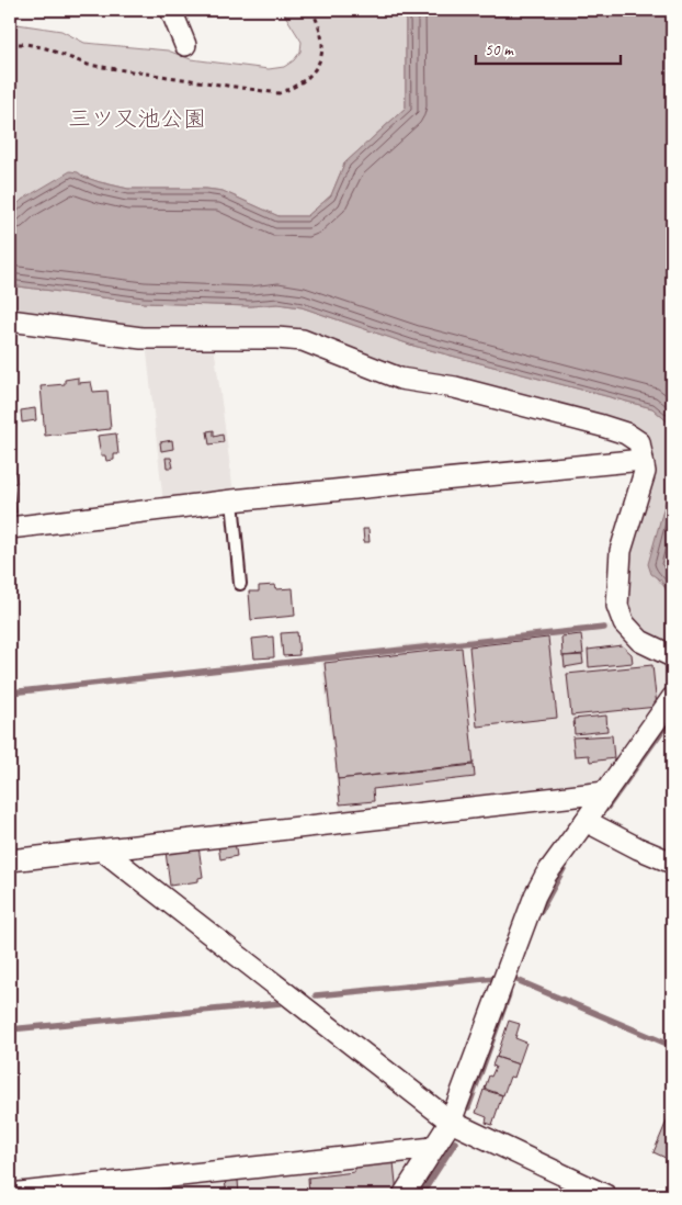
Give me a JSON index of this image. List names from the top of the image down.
{
  "parks": ["三ツ又池公園"],
  "scale_bar": "50 m"
}
